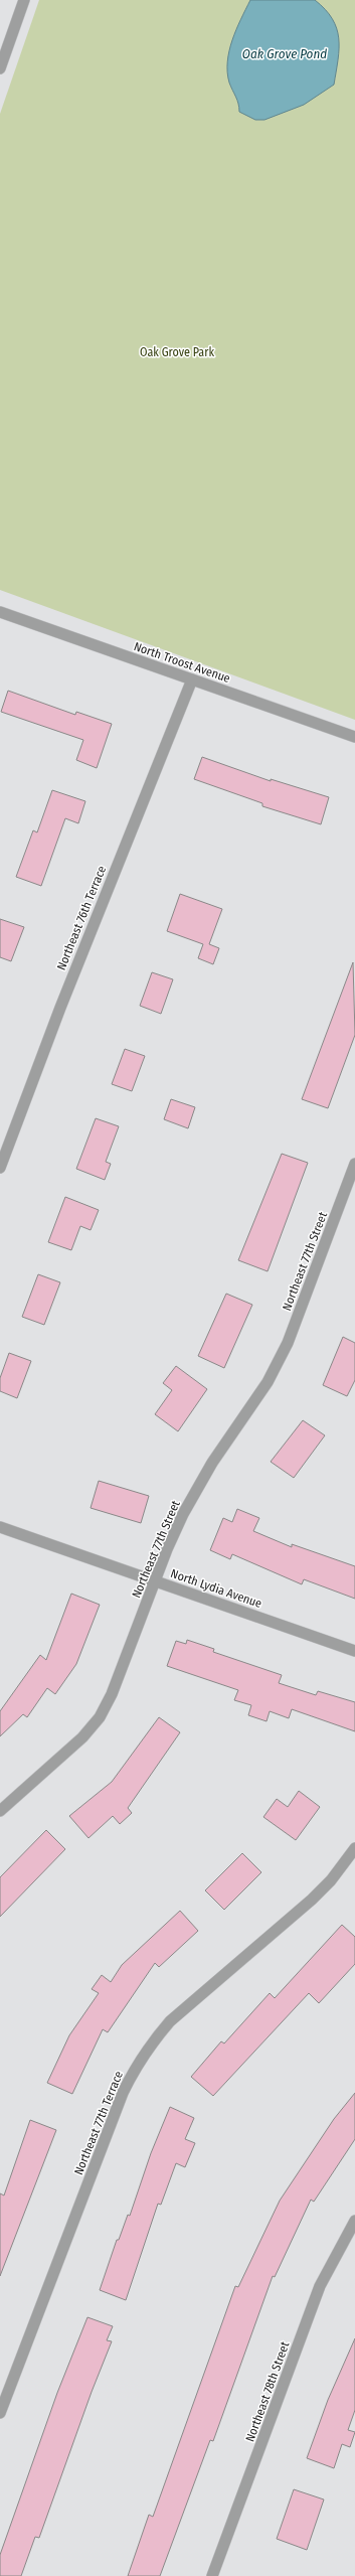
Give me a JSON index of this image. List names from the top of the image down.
{
  "streets": {
    "street": [
      "North Troost Avenue",
      "Northeast 76th Terrace",
      "Northeast 77th Street",
      "North Lydia Avenue",
      "Northeast 77th Terrace",
      "Northeast 78th Street"
    ]
  },
  "crossings": [
    ["North Troost Avenue", "Northeast 76th Terrace"],
    ["Northeast 77th Street", "North Lydia Avenue"]
  ],
  "water": ["Oak Grove Pond"],
  "parks": ["Oak Grove Park"]
}
